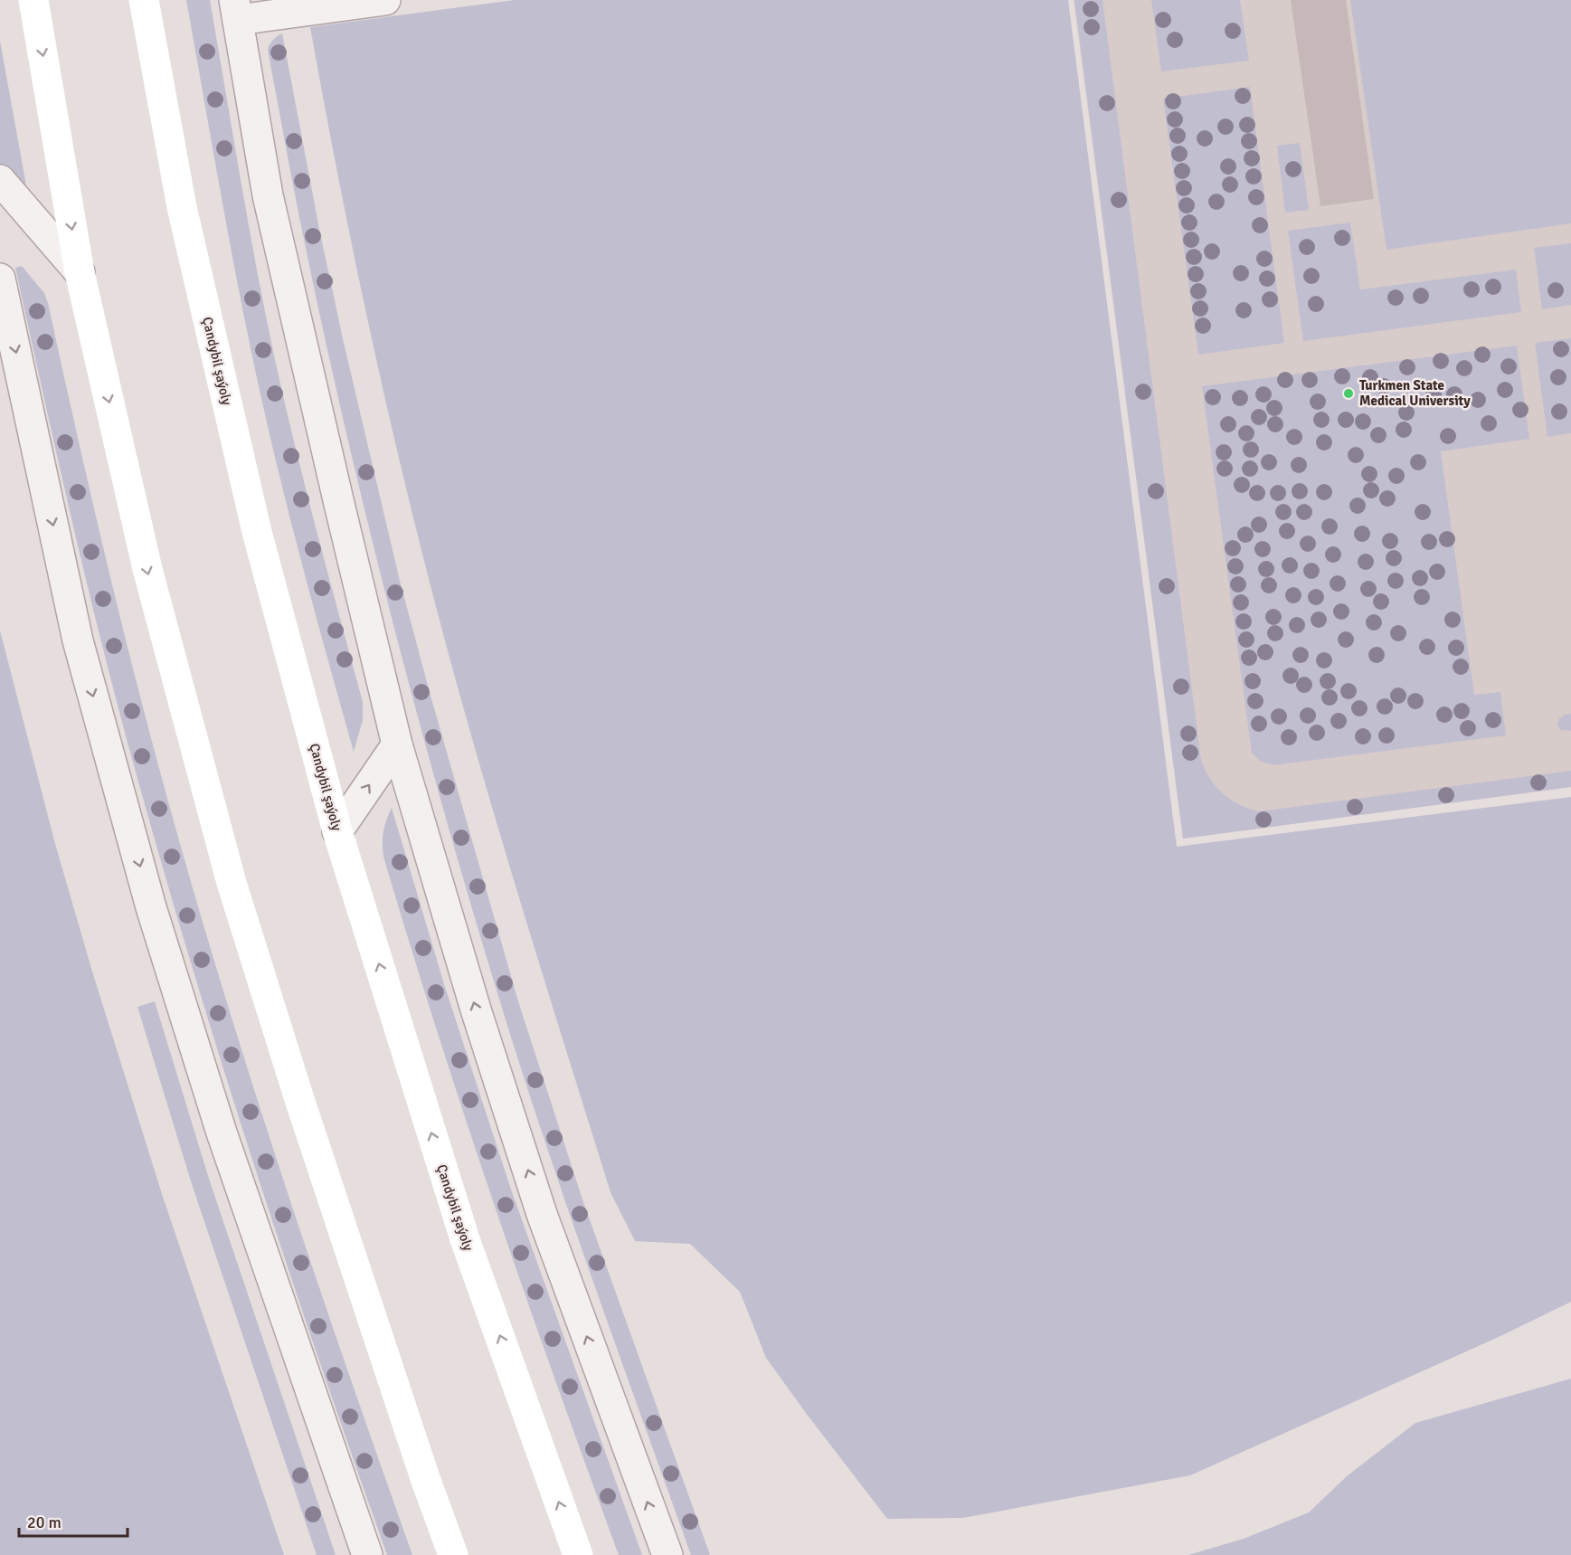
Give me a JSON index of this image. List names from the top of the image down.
{
  "streets": {
    "main road": ["Çandybil şaýoly"]
  },
  "places": ["Turkmen State Medical University"],
  "scale_bar": "20 m"
}
